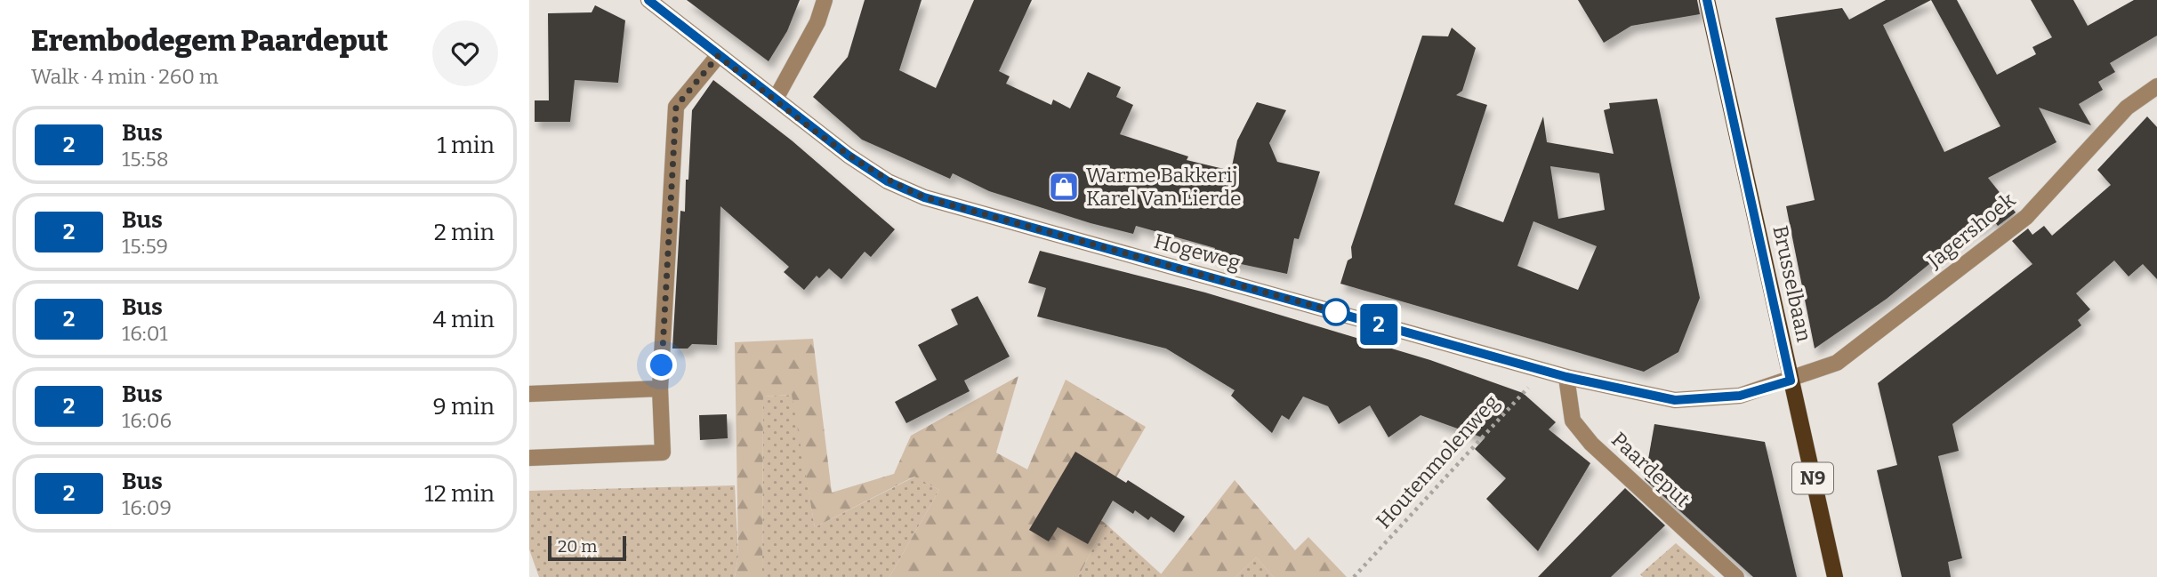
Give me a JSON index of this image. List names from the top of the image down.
{
  "streets": {
    "main road": ["Brusselbaan", "N9"],
    "street": ["Jagershoek", "Hogeweg", "Paardeput"],
    "path": ["Houtenmolenweg"]
  },
  "crossings": [
    ["Jagershoek", "Hogeweg"],
    ["Jagershoek", "Brusselbaan"],
    ["Hogeweg", "Brusselbaan"],
    ["Hogeweg", "Houtenmolenweg"],
    ["Hogeweg", "Paardeput"]
  ],
  "places": {
    "shop": ["Warme Bakkerij Karel Van Lierde"]
  },
  "lines": ["bus line 2"],
  "scale_bar": "20 m",
  "page": {
    "heading": ["Erembodegem Paardeput", "Walk · 4 min · 260 m"],
    "on_map": "2",
    "list": [
      {
        "mark": "2",
        "name": "Bus",
        "note": "15:58",
        "value": "1 min"
      },
      {
        "mark": "2",
        "name": "Bus",
        "note": "15:59",
        "value": "2 min"
      },
      {
        "mark": "2",
        "name": "Bus",
        "note": "16:01",
        "value": "4 min"
      },
      {
        "mark": "2",
        "name": "Bus",
        "note": "16:06",
        "value": "9 min"
      },
      {
        "mark": "2",
        "name": "Bus",
        "note": "16:09",
        "value": "12 min"
      }
    ],
    "scale": "20 m"
  }
}
